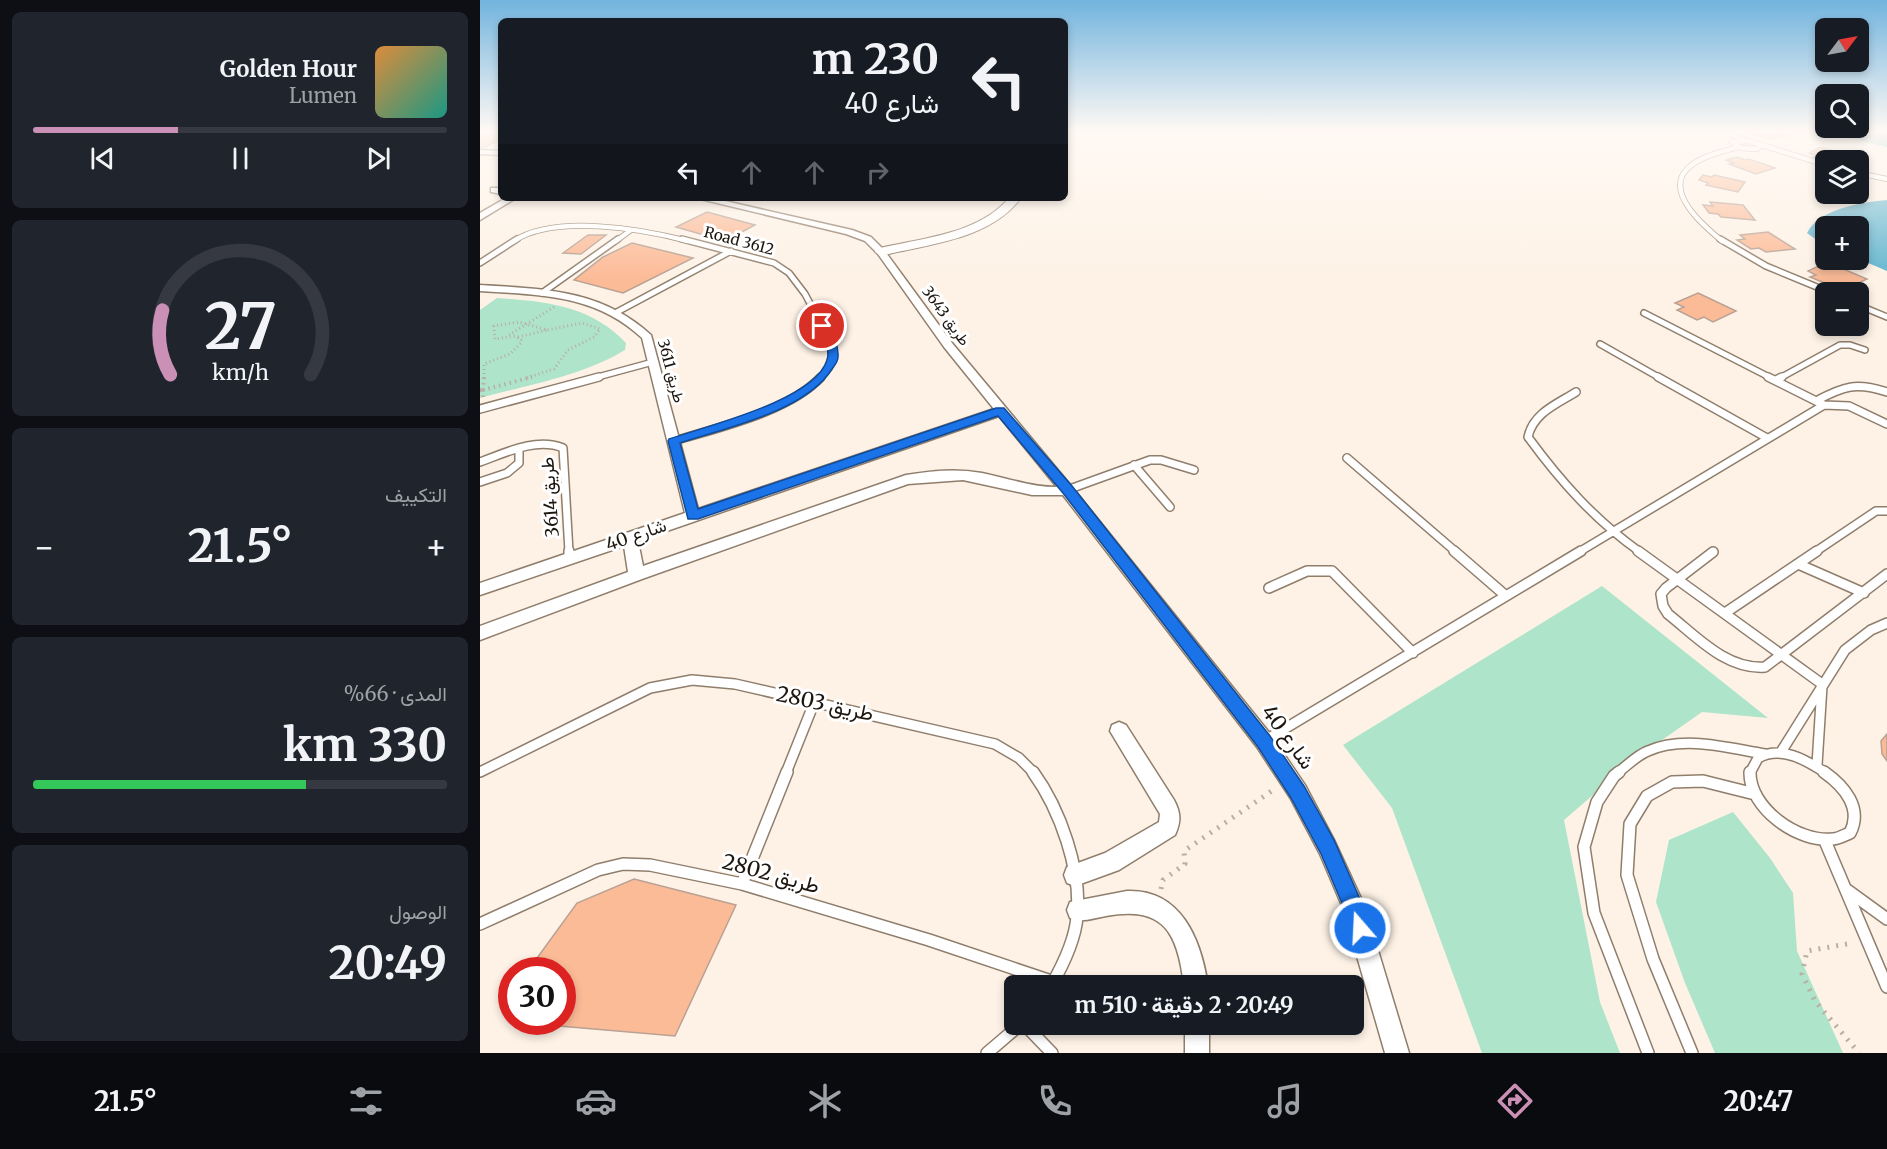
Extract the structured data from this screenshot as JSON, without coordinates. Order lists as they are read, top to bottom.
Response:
{
  "streets": {
    "street": ["طريق 3643", "طريق 3611", "شارع 40"],
    "lane": [
      "Road 3612",
      "طريق 3614",
      "طريق 2803",
      "طريق 2802"
    ]
  },
  "crossings": [
    ["Road 3612", "طريق 3611"],
    ["طريق 3643", "شارع 40"],
    ["طريق 3611", "شارع 40"],
    ["طريق 3614", "شارع 40"]
  ],
  "north": "top right",
  "page": {
    "map_buttons": ["+", "−"],
    "turn": ["230 m", "شارع 40"],
    "song": ["Golden Hour", "Lumen"],
    "tile": [
      "التكييف",
      ["المدى · 66%", "330 km"],
      ["الوصول", "20:49"]
    ],
    "heat": ["−", "21.5°", "+"],
    "limit": "30",
    "trip": "20:49 · 2 دقيقة · 510 m",
    "tabs": ["20:47", "21.5°"],
    "gauge": ["27", "km/h"]
  }
}
